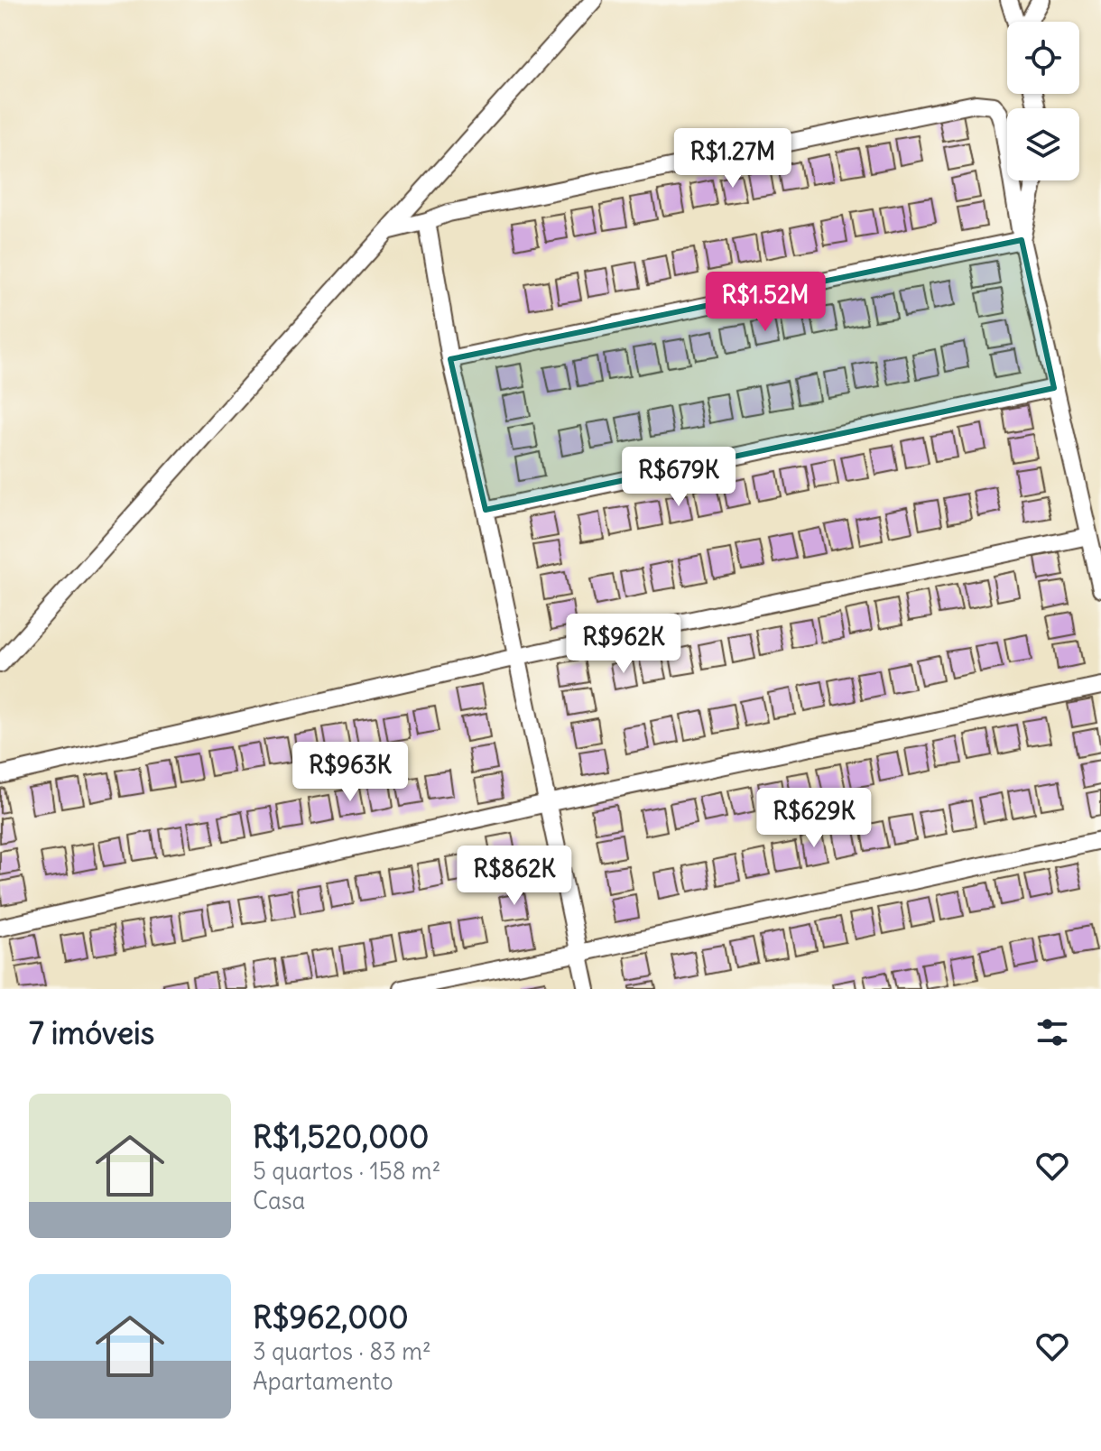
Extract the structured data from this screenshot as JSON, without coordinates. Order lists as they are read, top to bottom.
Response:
{
  "page": {
    "price": [
      "R$1.27M",
      "R$1.52M",
      "R$679K",
      "R$962K",
      "R$963K",
      "R$629K",
      "R$862K"
    ],
    "heading": "7 imóveis",
    "list": [
      {
        "name": "R$1,520,000",
        "note": "5 quartos · 158 m² · Casa"
      },
      {
        "name": "R$962,000",
        "note": "3 quartos · 83 m² · Apartamento"
      }
    ]
  }
}
